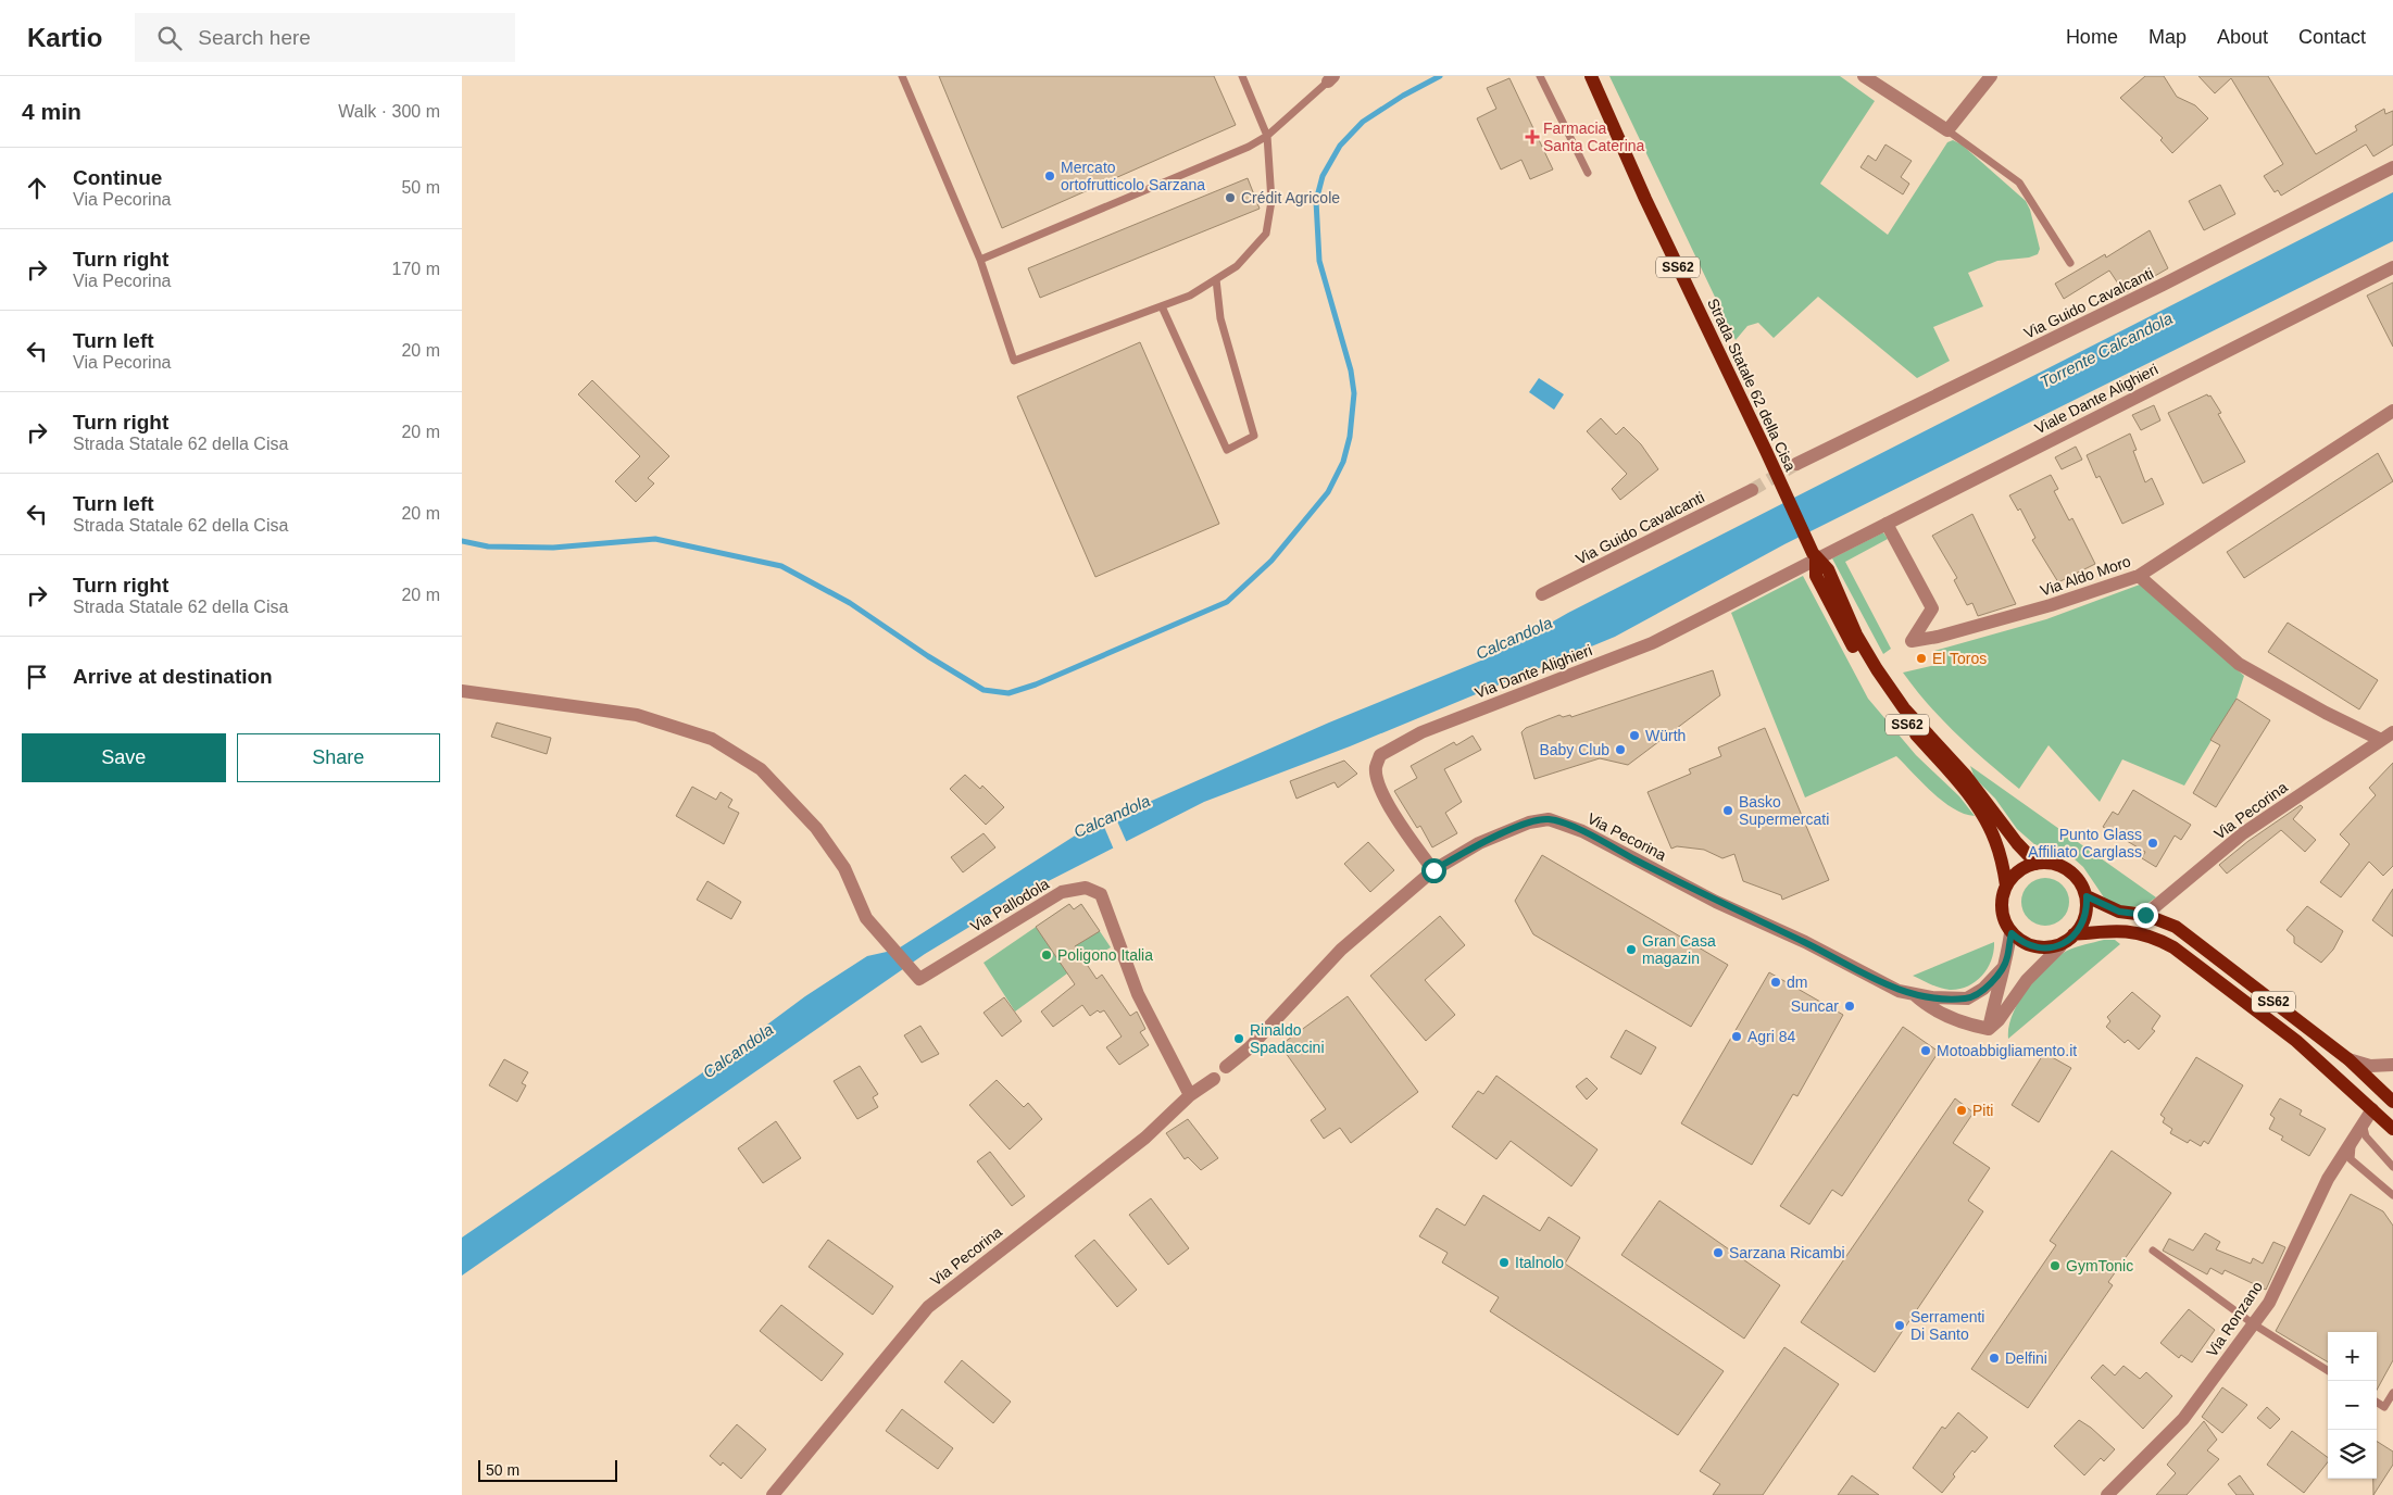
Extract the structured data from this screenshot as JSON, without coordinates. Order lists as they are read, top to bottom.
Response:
{
  "streets": {
    "main road": ["SS62", "Strada Statale 62 della Cisa"],
    "street": [
      "Via Guido Cavalcanti",
      "Viale Dante Alighieri",
      "Via Aldo Moro",
      "Via Dante Alighieri",
      "Via Pecorina",
      "Via Pallodola",
      "Via Ronzano"
    ]
  },
  "crossings": [
    ["SS62", "Strada Statale 62 della Cisa"],
    ["SS62", "Via Pecorina"],
    ["Strada Statale 62 della Cisa", "Viale Dante Alighieri"],
    ["Strada Statale 62 della Cisa", "Via Dante Alighieri"],
    ["Strada Statale 62 della Cisa", "Via Pecorina"],
    ["Viale Dante Alighieri", "Via Aldo Moro"],
    ["Viale Dante Alighieri", "Via Dante Alighieri"],
    ["Via Dante Alighieri", "Via Pecorina"],
    ["Via Pecorina", "Via Pallodola"]
  ],
  "water": ["Torrente Calcandola", "Calcandola"],
  "places": {
    "health": ["Farmacia Santa Caterina"],
    "other": [
      "Mercato ortofrutticolo Sarzana",
      "Crédit Agricole",
      "El Toros",
      "Würth",
      "Baby Club",
      "Basko Supermercati",
      "Punto Glass Affiliato Carglass",
      "Gran Casa magazin",
      "Poligono Italia",
      "dm",
      "Suncar",
      "Agri 84",
      "Rinaldo Spadaccini",
      "Motoabbigliamento.it",
      "Piti",
      "Sarzana Ricambi",
      "Italnolo",
      "GymTonic",
      "Serramenti Di Santo",
      "Delfini"
    ]
  },
  "scale_bar": "50 m",
  "page": {
    "header": "Kartio",
    "search": "Search here",
    "nav": [
      "Home",
      "Map",
      "About",
      "Contact"
    ],
    "heading": ["4 min", "Walk · 300 m"],
    "list": [
      ["Continue", "Via Pecorina", "50 m"],
      ["Turn right", "Via Pecorina", "170 m"],
      ["Turn left", "Via Pecorina", "20 m"],
      ["Turn right", "Strada Statale 62 della Cisa", "20 m"],
      ["Turn left", "Strada Statale 62 della Cisa", "20 m"],
      ["Turn right", "Strada Statale 62 della Cisa", "20 m"],
      "Arrive at destination"
    ],
    "buttons": ["Save", "Share"],
    "map_buttons": ["+", "−"],
    "scale": "50 m"
  }
}
